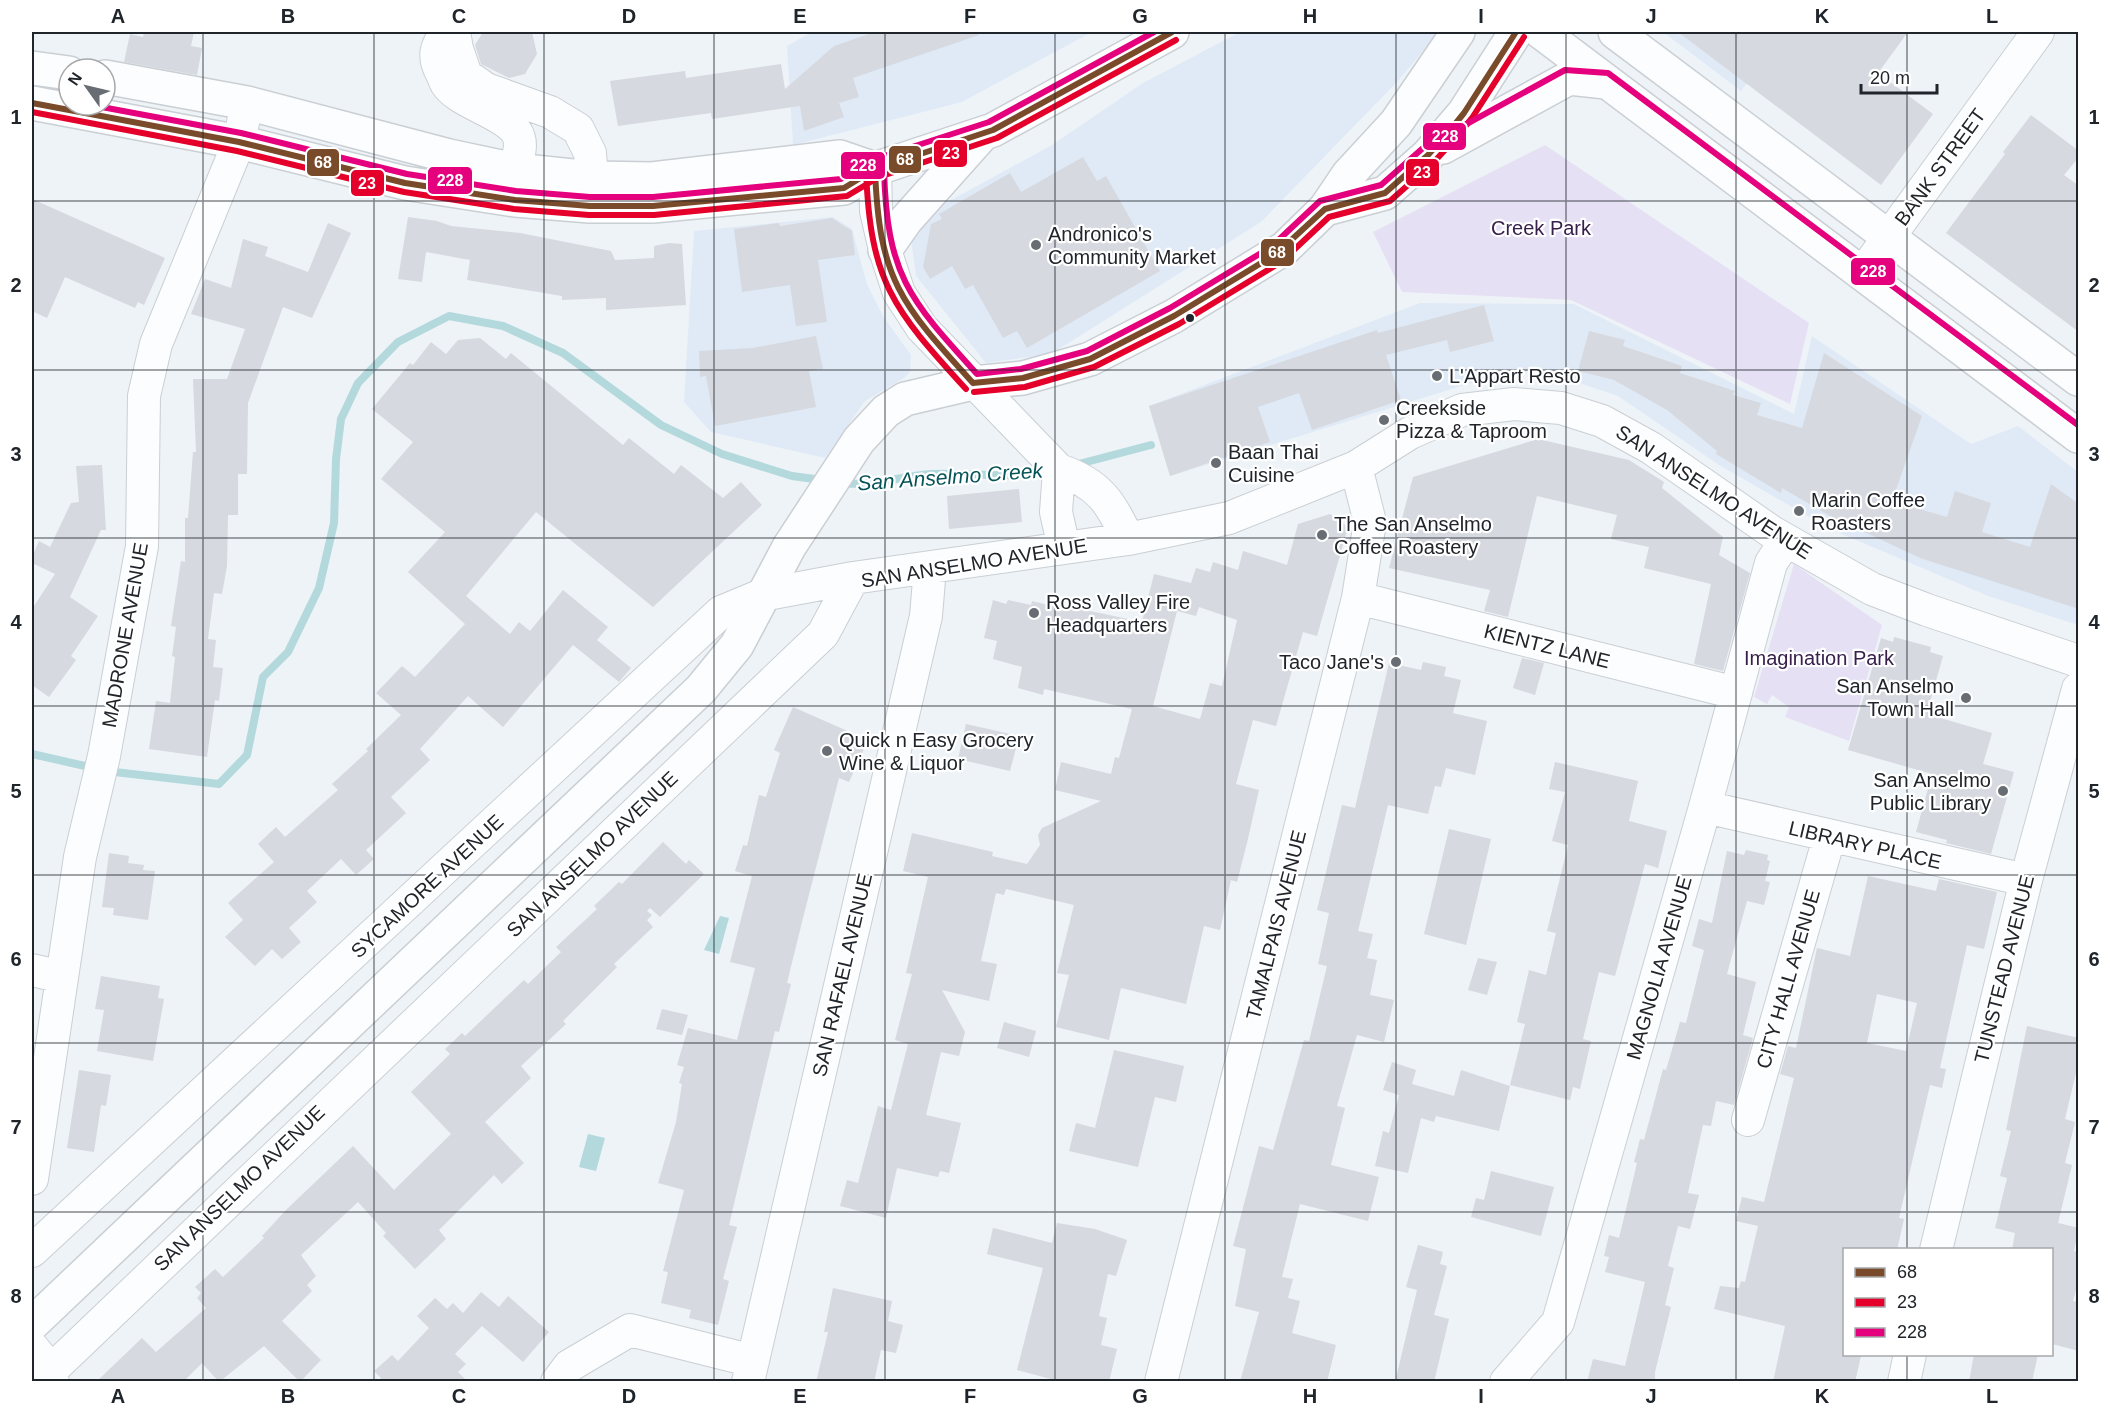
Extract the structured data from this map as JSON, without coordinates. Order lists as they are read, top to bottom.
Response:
{
  "streets": {
    "street": [
      "BANK STREET",
      "SAN ANSELMO AVENUE",
      "MADRONE AVENUE",
      "KIENTZ LANE",
      "LIBRARY PLACE",
      "SYCAMORE AVENUE",
      "TAMALPAIS AVENUE",
      "MAGNOLIA AVENUE",
      "TUNSTEAD AVENUE",
      "SAN RAFAEL AVENUE",
      "CITY HALL AVENUE"
    ]
  },
  "crossings": [
    ["SAN ANSELMO AVENUE", "SYCAMORE AVENUE"],
    ["SAN ANSELMO AVENUE", "TAMALPAIS AVENUE"],
    ["SAN ANSELMO AVENUE", "MAGNOLIA AVENUE"],
    ["SAN ANSELMO AVENUE", "SAN RAFAEL AVENUE"],
    ["KIENTZ LANE", "TAMALPAIS AVENUE"],
    ["KIENTZ LANE", "MAGNOLIA AVENUE"],
    ["LIBRARY PLACE", "MAGNOLIA AVENUE"],
    ["LIBRARY PLACE", "TUNSTEAD AVENUE"],
    ["LIBRARY PLACE", "CITY HALL AVENUE"]
  ],
  "water": ["San Anselmo Creek"],
  "parks": ["Creek Park", "Imagination Park"],
  "places": [
    "Andronico's Community Market",
    "L'Appart Resto",
    "Creekside Pizza & Taproom",
    "Baan Thai Cuisine",
    "Marin Coffee Roasters",
    "The San Anselmo Coffee Roastery",
    "Ross Valley Fire Headquarters",
    "Taco Jane's",
    "San Anselmo Town Hall",
    "Quick n Easy Grocery Wine & Liquor",
    "San Anselmo Public Library"
  ],
  "lines": ["transit line 68", "transit line 228", "transit line 23"],
  "legend": ["68", "23", "228"],
  "scale_bar": "20 m",
  "north": "top left",
  "grid": {
    "columns": [
      "A",
      "B",
      "C",
      "D",
      "E",
      "F",
      "G",
      "H",
      "I",
      "J",
      "K",
      "L"
    ],
    "rows": [
      "1",
      "2",
      "3",
      "4",
      "5",
      "6",
      "7",
      "8"
    ]
  }
}
